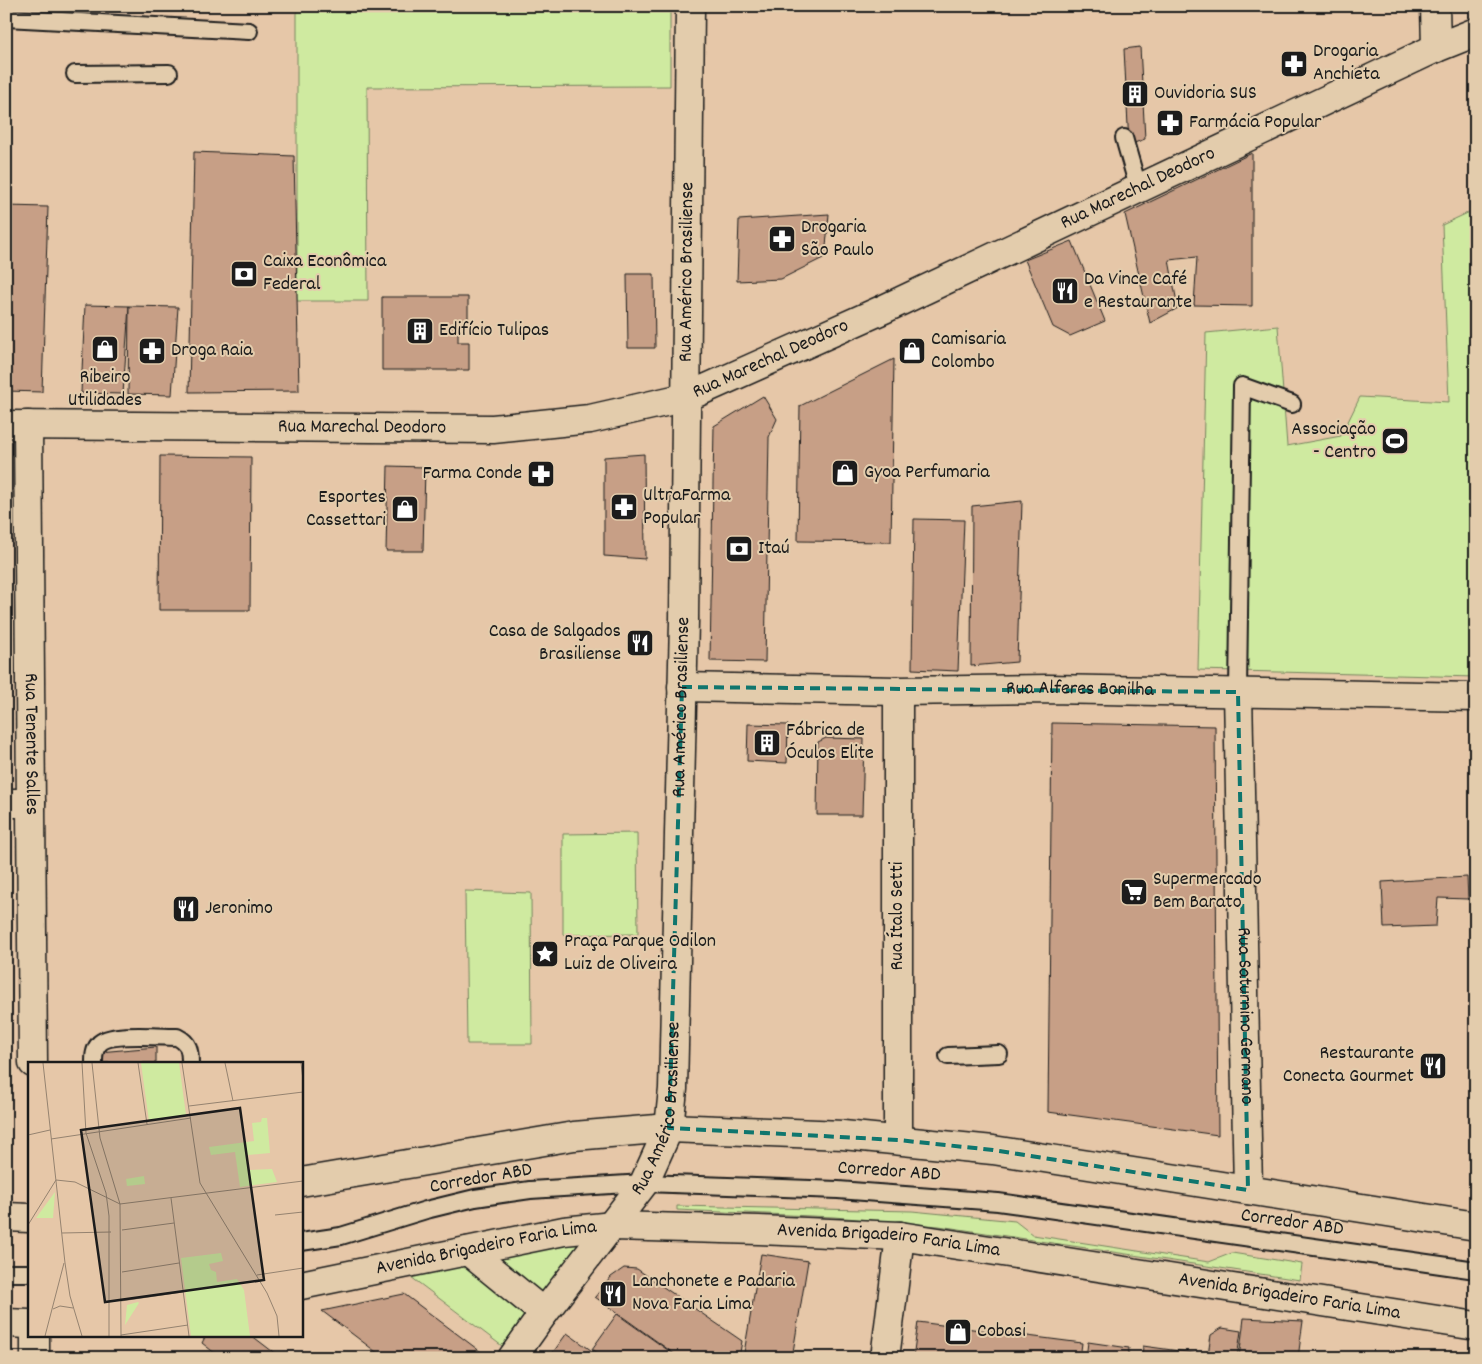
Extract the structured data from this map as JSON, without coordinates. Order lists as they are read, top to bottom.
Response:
{
  "streets": {
    "main road": [
      "Rua Marechal Deodoro",
      "Rua Américo Brasiliense",
      "Rua Alferes Bonilha",
      "Rua Tenente Salles",
      "Rua Ítalo Setti",
      "Rua Saturnino Germano",
      "Avenida Brigadeiro Faria Lima"
    ],
    "lane": ["Corredor ABD"]
  },
  "crossings": [
    ["Rua Marechal Deodoro", "Rua Américo Brasiliense"],
    ["Rua Marechal Deodoro", "Rua Tenente Salles"],
    ["Rua Américo Brasiliense", "Rua Alferes Bonilha"],
    ["Rua Américo Brasiliense", "Corredor ABD"],
    ["Rua Américo Brasiliense", "Avenida Brigadeiro Faria Lima"],
    ["Rua Alferes Bonilha", "Rua Ítalo Setti"],
    ["Rua Alferes Bonilha", "Rua Saturnino Germano"]
  ],
  "places": {
    "pharmacy": [
      "Drogaria Anchieta",
      "Farmácia Popular",
      "Drogaria São Paulo",
      "Droga Raia",
      "Farma Conde",
      "UltraFarma Popular"
    ],
    "building": ["Ouvidoria SUS", "Edifício Tulipas", "Fábrica de Óculos Elite"],
    "bank": ["Caixa Econômica Federal", "Itaú"],
    "restaurant": [
      "Da Vince Café e Restaurante",
      "Casa de Salgados Brasiliense",
      "Jeronimo",
      "Restaurante Conecta Gourmet",
      "Lanchonete e Padaria Nova Faria Lima"
    ],
    "shop": [
      "Ribeiro Utilidades",
      "Camisaria Colombo",
      "Gyoa Perfumaria",
      "Esportes Cassettari",
      "Cobasi"
    ],
    "sports": ["Associação - Centro"],
    "supermarket": ["Supermercado Bem Barato"],
    "place": ["Praça Parque Odilon Luiz de Oliveira"]
  }
}
